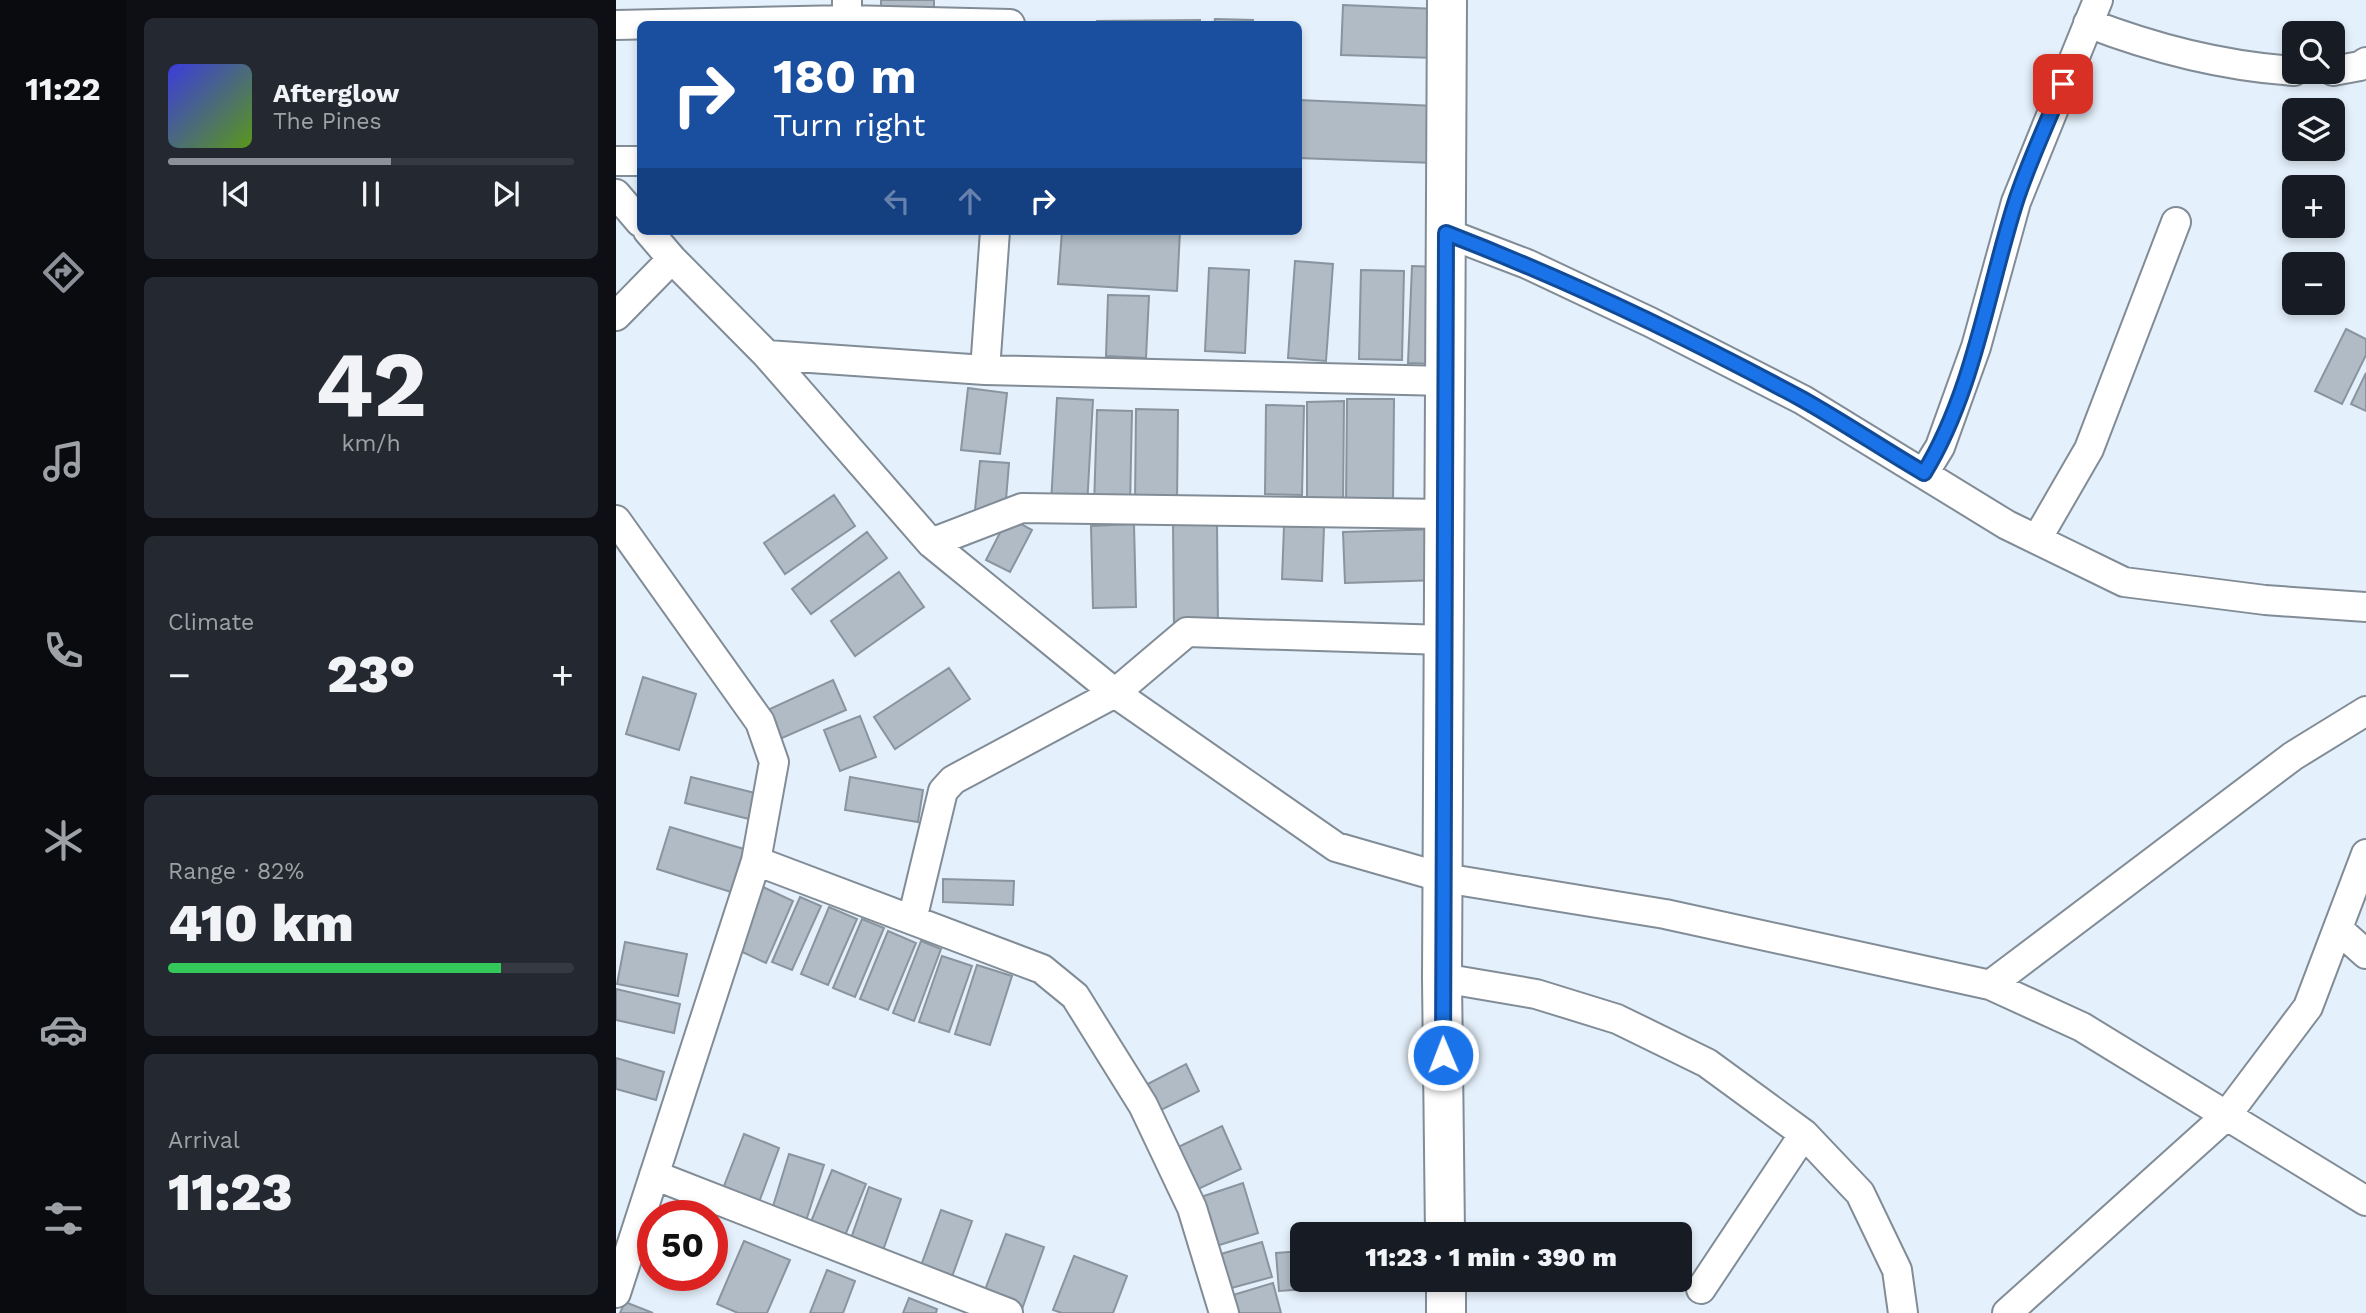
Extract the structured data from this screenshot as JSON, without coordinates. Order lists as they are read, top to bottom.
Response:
{
  "page": {
    "tabs": "11:22",
    "map_buttons": ["+", "−"],
    "turn": ["180 m", "Turn right"],
    "song": ["Afterglow", "The Pines"],
    "tile": [
      ["42", "km/h"],
      "Climate",
      ["Range · 82%", "410 km"],
      ["Arrival", "11:23"]
    ],
    "heat": ["−", "23°", "+"],
    "limit": "50",
    "trip": "11:23 · 1 min · 390 m"
  }
}
